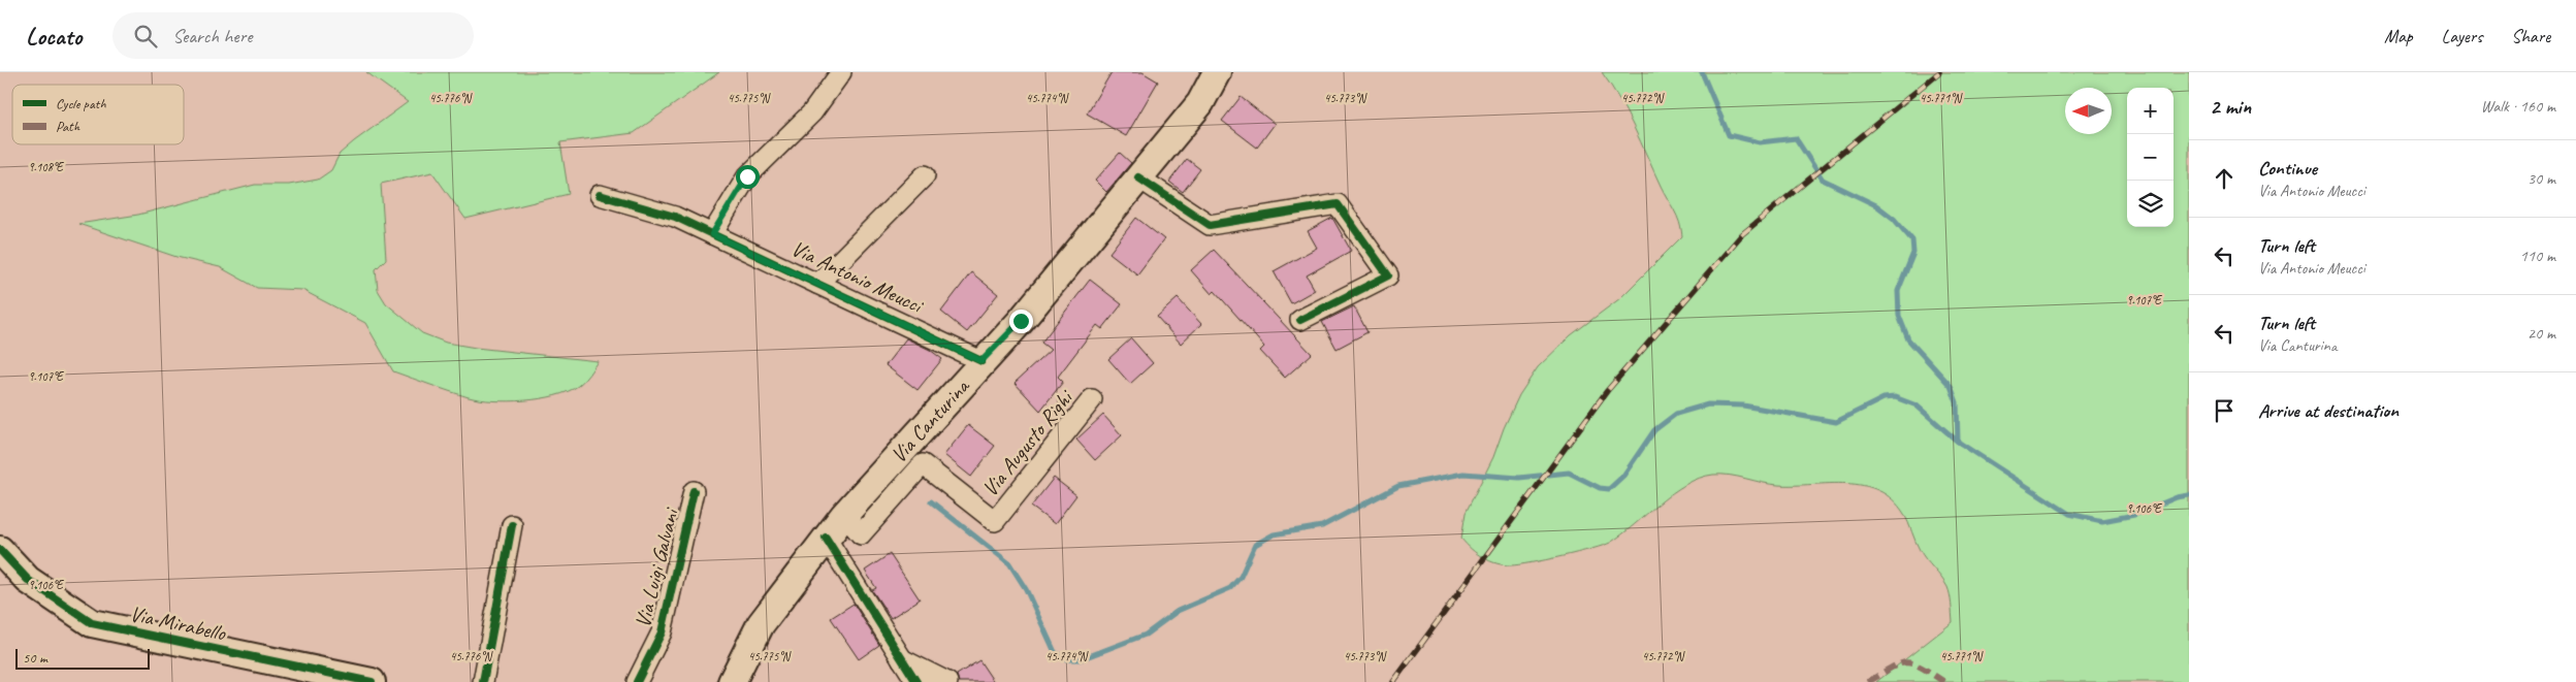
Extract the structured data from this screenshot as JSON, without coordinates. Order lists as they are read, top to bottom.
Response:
{
  "streets": {
    "main road": ["Via Canturina", "Via Mirabello"],
    "street": ["Via Antonio Meucci", "Via Augusto Righi", "Via Luigi Galvani"]
  },
  "crossings": [
    ["Via Antonio Meucci", "Via Canturina"],
    ["Via Canturina", "Via Augusto Righi"]
  ],
  "legend": ["Cycle path", "Path"],
  "scale_bar": "50 m",
  "north": "left",
  "page": {
    "header": "Locato",
    "search": "Search here",
    "nav": ["Map", "Layers", "Share"],
    "heading": ["2 min", "Walk · 160 m"],
    "map_buttons": ["+", "−"],
    "list": [
      ["Continue", "Via Antonio Meucci", "30 m"],
      ["Turn left", "Via Antonio Meucci", "110 m"],
      ["Turn left", "Via Canturina", "20 m"],
      "Arrive at destination"
    ],
    "scale": "50 m"
  },
  "coordinates": [
    "45.776°N",
    "45.775°N",
    "45.774°N",
    "45.773°N",
    "45.772°N",
    "45.771°N",
    "9.108°E",
    "9.107°E",
    "9.106°E"
  ]
}
